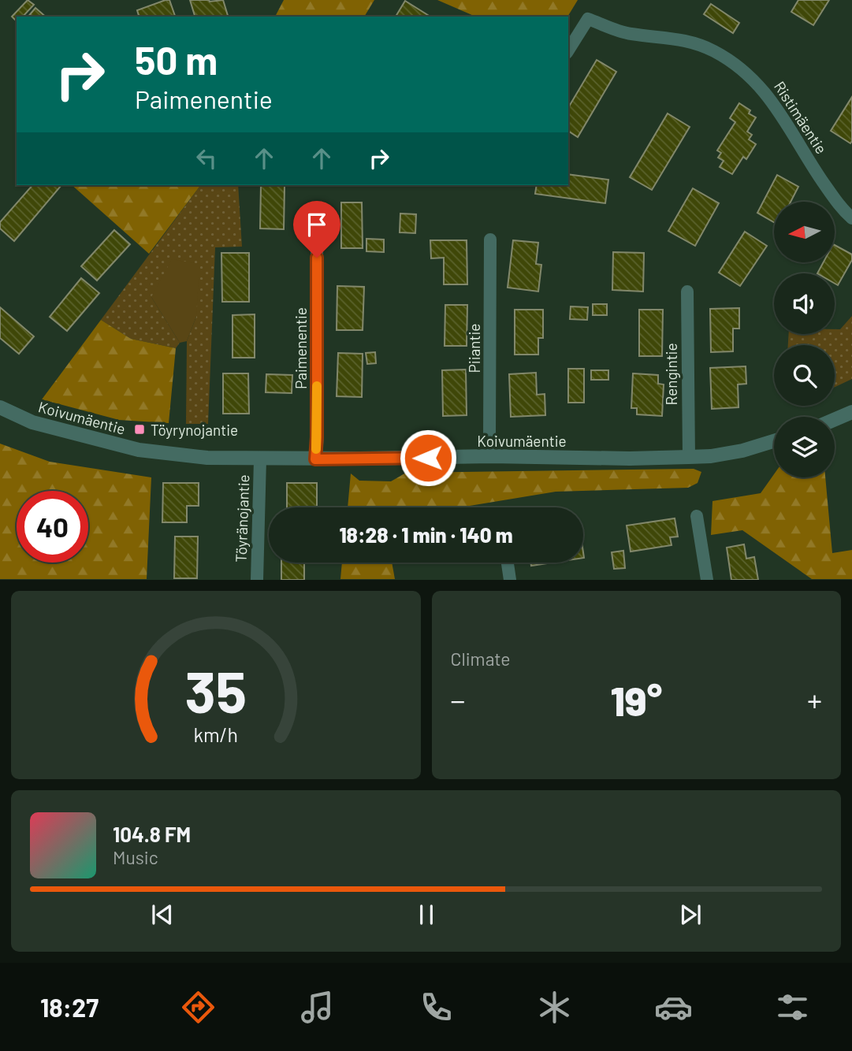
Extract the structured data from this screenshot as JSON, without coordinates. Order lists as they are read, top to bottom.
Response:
{
  "streets": {
    "street": [
      "Ristimäentie",
      "Paimenentie",
      "Piiantie",
      "Rengintie",
      "Koivumäentie",
      "Töyränojantie"
    ]
  },
  "crossings": [
    ["Paimenentie", "Koivumäentie"],
    ["Piiantie", "Koivumäentie"],
    ["Rengintie", "Koivumäentie"],
    ["Koivumäentie", "Töyränojantie"]
  ],
  "places": {
    "transit": ["Töyrynojantie"]
  },
  "north": "left",
  "page": {
    "turn": ["50 m", "Paimenentie"],
    "limit": "40",
    "trip": "18:28 · 1 min · 140 m",
    "tile": "Climate",
    "heat": ["−", "19°", "+"],
    "song": ["104.8 FM", "Music"],
    "tabs": "18:27",
    "gauge": ["35", "km/h"]
  }
}
